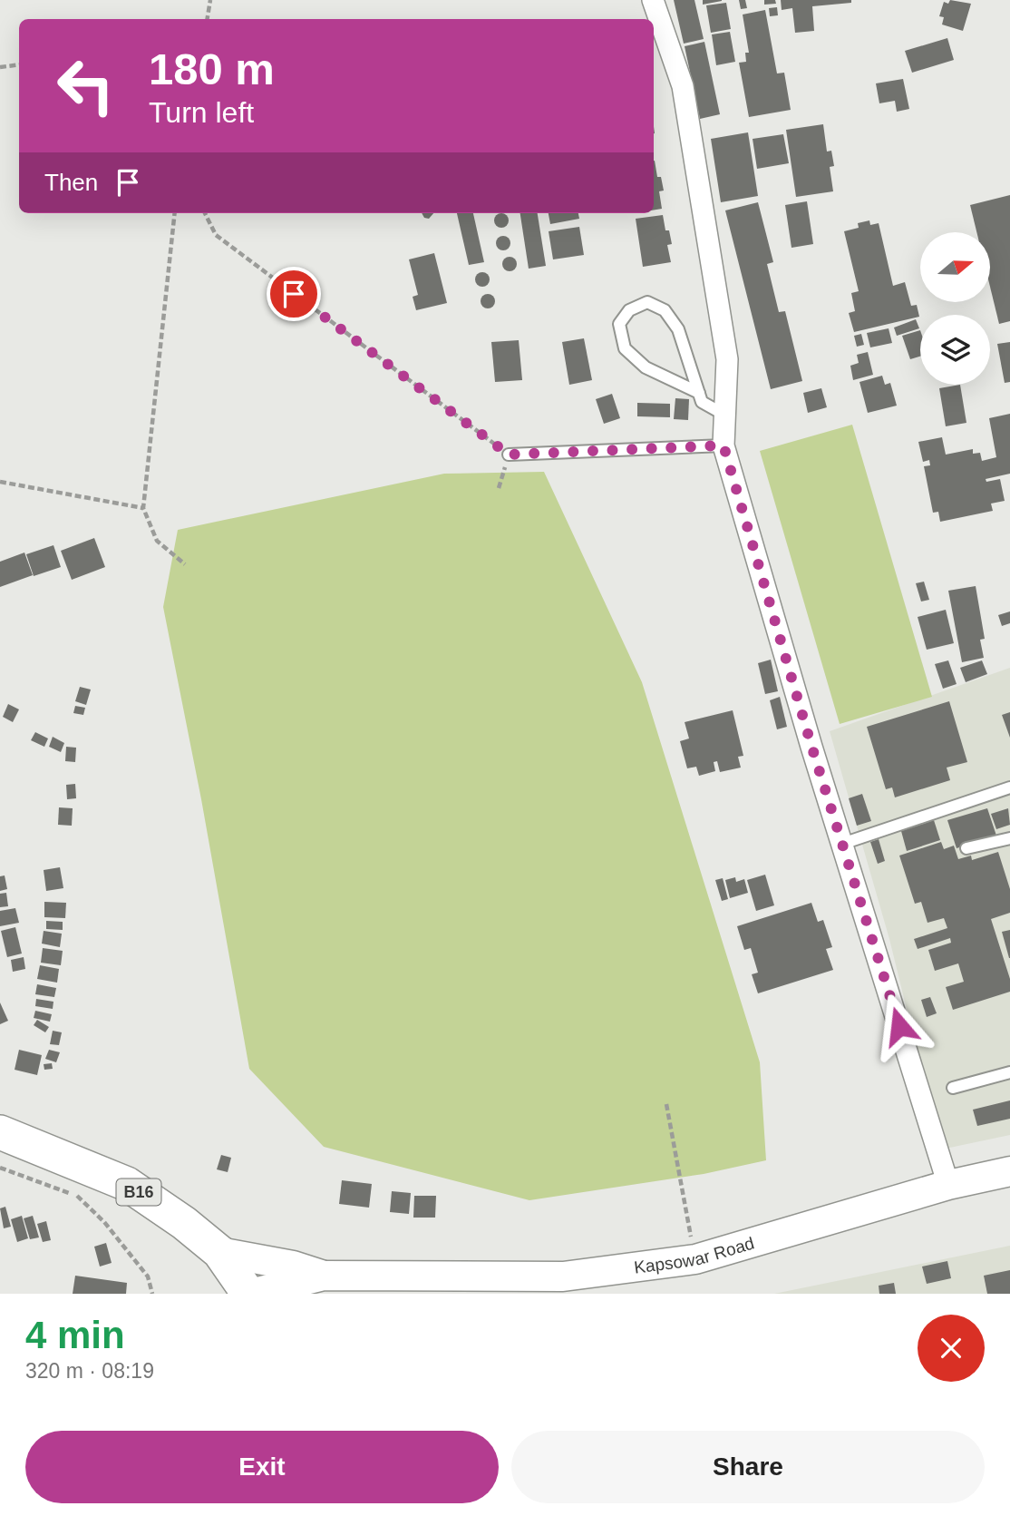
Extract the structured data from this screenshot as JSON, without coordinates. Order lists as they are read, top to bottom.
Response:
{
  "streets": {
    "main road": ["B16", "Kapsowar Road"]
  },
  "crossings": [
    ["B16", "Kapsowar Road"]
  ],
  "north": "right",
  "page": {
    "turn": ["180 m", "Turn left"],
    "then": "Then",
    "heading": ["4 min", "320 m · 08:19"],
    "buttons": ["Exit", "Share"]
  }
}
